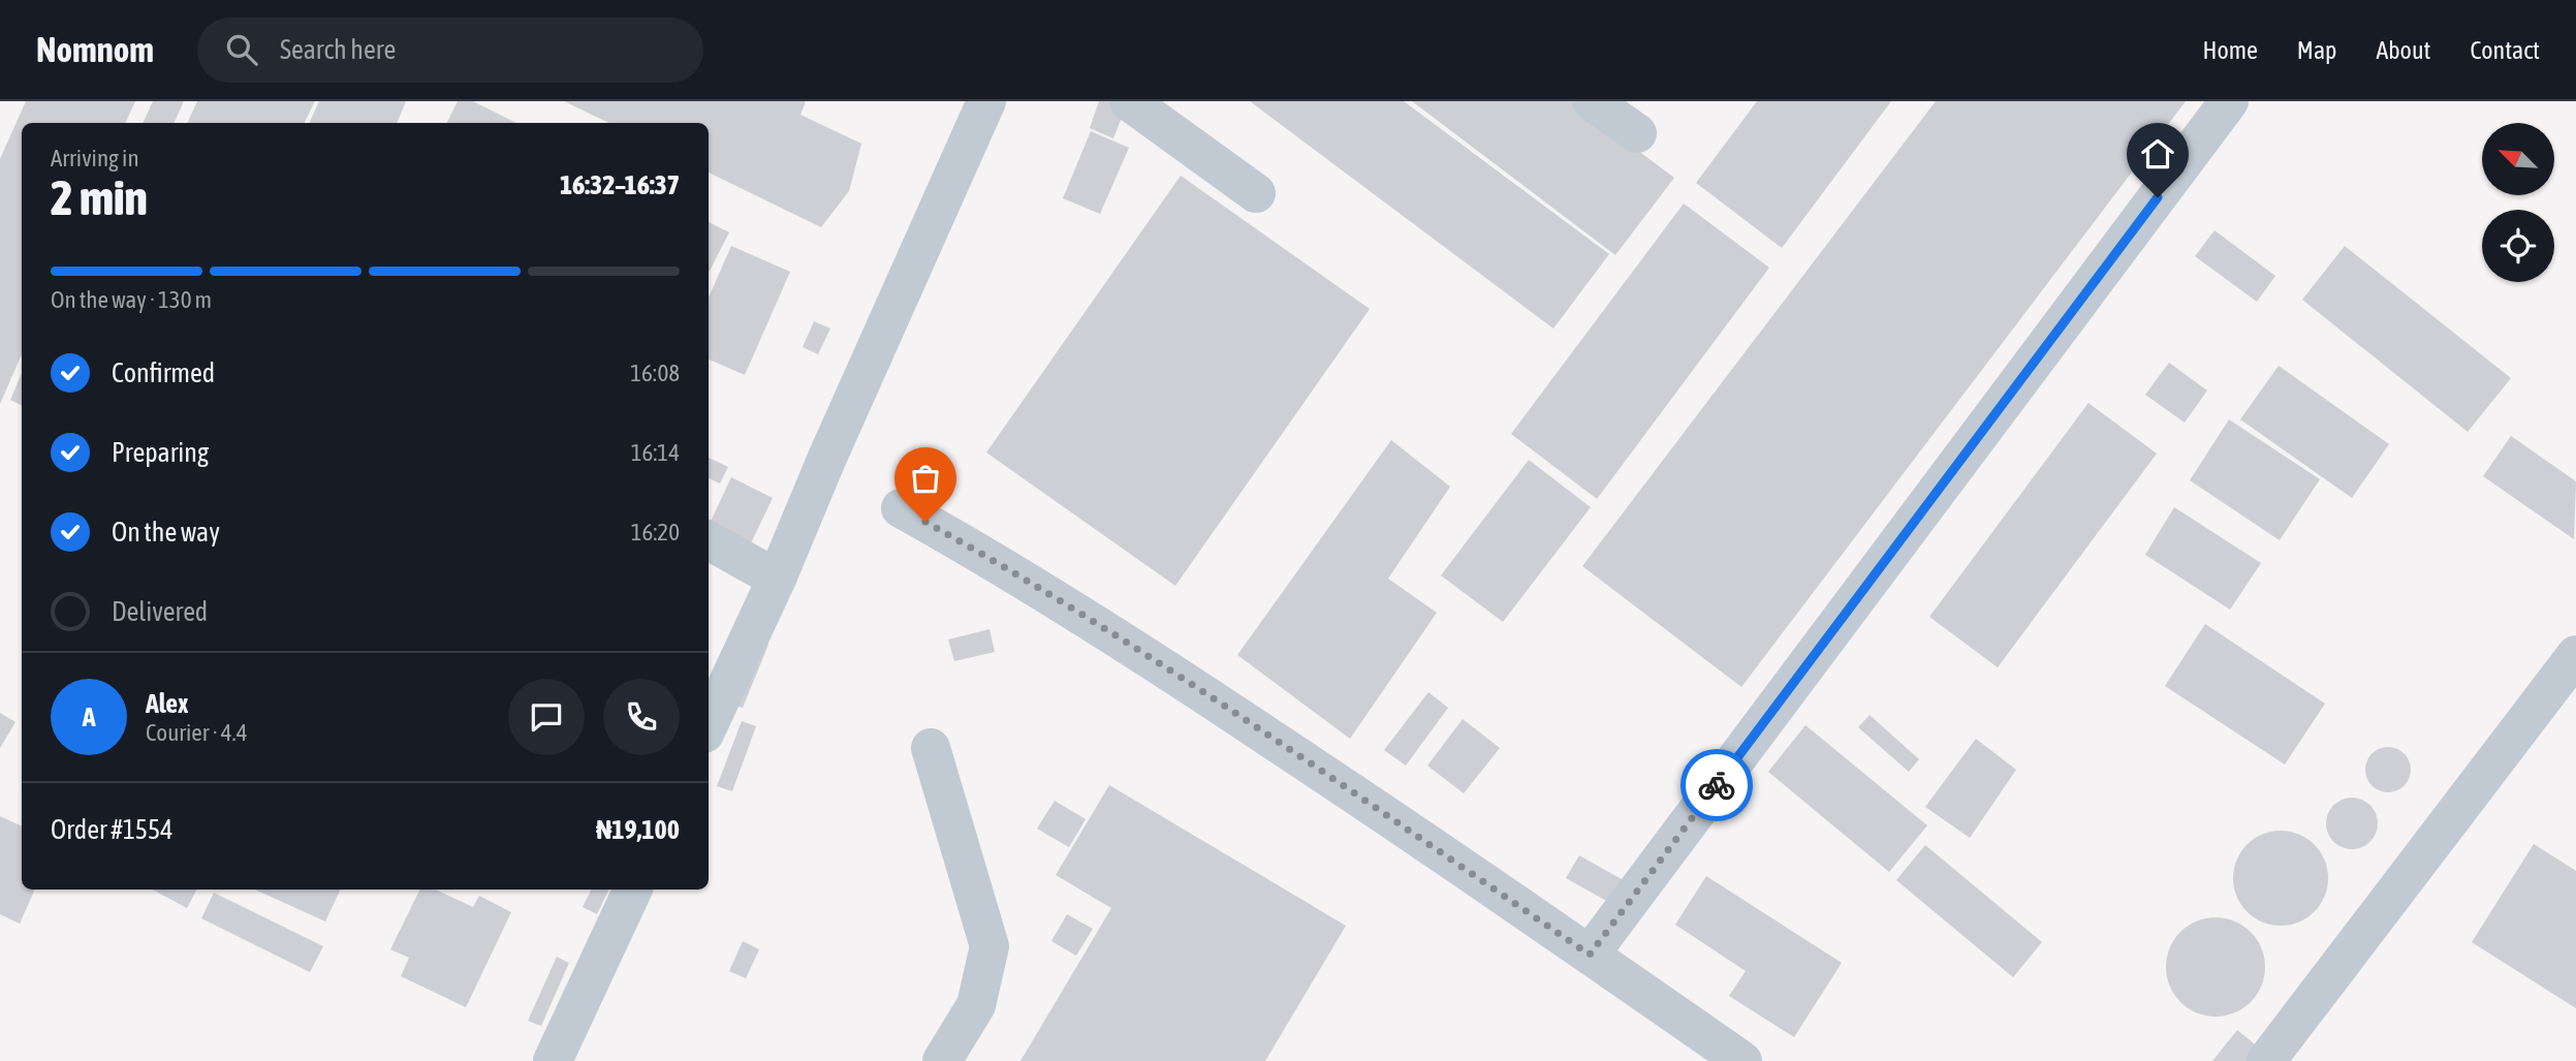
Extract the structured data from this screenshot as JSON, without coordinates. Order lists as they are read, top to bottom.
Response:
{
  "north": "top left",
  "page": {
    "header": "Nomnom",
    "search": "Search here",
    "nav": [
      "Home",
      "Map",
      "About",
      "Contact"
    ],
    "heading": ["2 min", "Arriving in", "16:32–16:37"],
    "panel": [
      "Alex",
      "Courier · 4.4",
      "Order #1554",
      "₦19,100"
    ],
    "bar": "On the way · 130 m",
    "list": [
      ["Confirmed", "16:08"],
      ["Preparing", "16:14"],
      ["On the way", "16:20"],
      "Delivered"
    ],
    "round": "A"
  }
}
